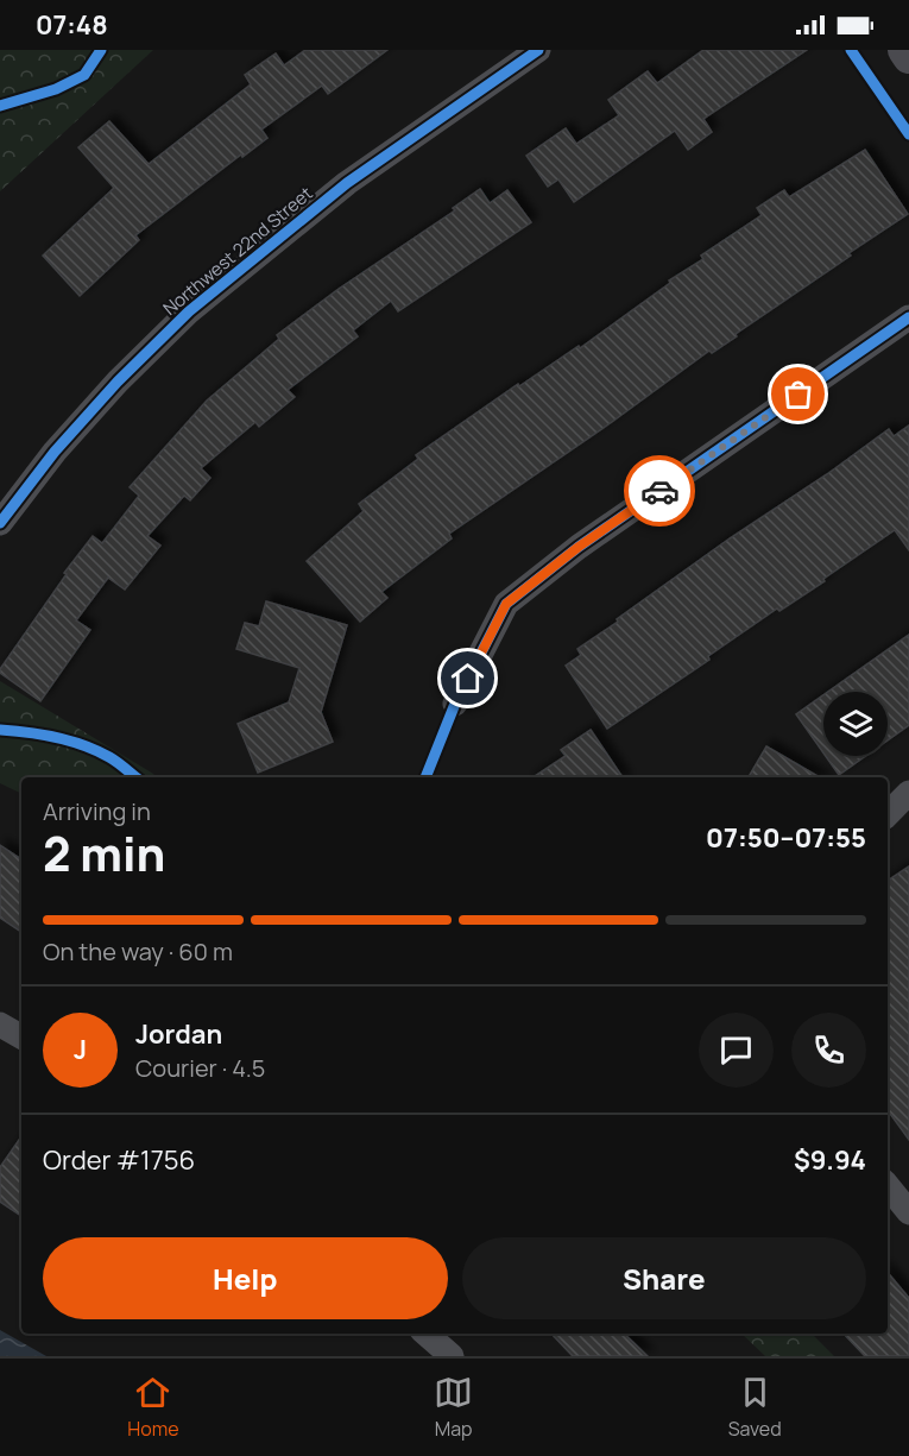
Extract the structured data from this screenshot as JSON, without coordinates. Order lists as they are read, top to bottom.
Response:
{
  "streets": {
    "street": ["Northwest 22nd Street"]
  },
  "page": {
    "status": "07:48",
    "heading": ["2 min", "Arriving in", "07:50–07:55"],
    "panel": [
      "Jordan",
      "Courier · 4.5",
      "Order #1756",
      "$9.94"
    ],
    "bar": "On the way · 60 m",
    "round": "J",
    "buttons": ["Help", "Share"],
    "tabs": ["Home", "Map", "Saved"]
  }
}
